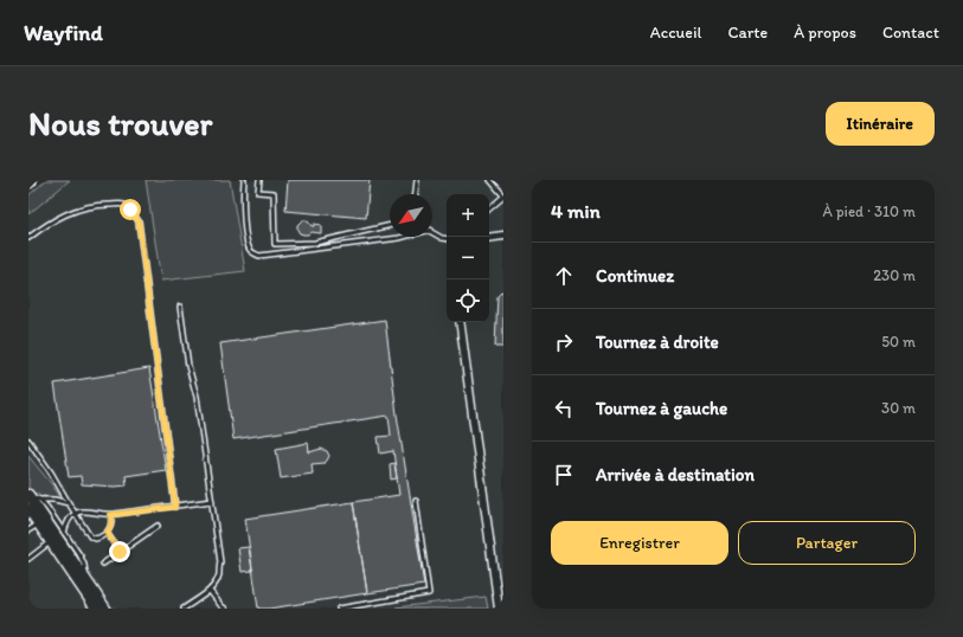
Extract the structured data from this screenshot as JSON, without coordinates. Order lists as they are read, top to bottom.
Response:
{
  "north": "bottom left",
  "page": {
    "header": "Wayfind",
    "nav": [
      "Accueil",
      "Carte",
      "À propos",
      "Contact"
    ],
    "buttons": [
      "Itinéraire",
      ["Enregistrer", "Partager"]
    ],
    "title": "Nous trouver",
    "heading": ["4 min", "À pied · 310 m"],
    "map_buttons": ["+", "−"],
    "list": [
      ["Continuez", "230 m"],
      ["Tournez à droite", "50 m"],
      ["Tournez à gauche", "30 m"],
      "Arrivée à destination"
    ]
  }
}
